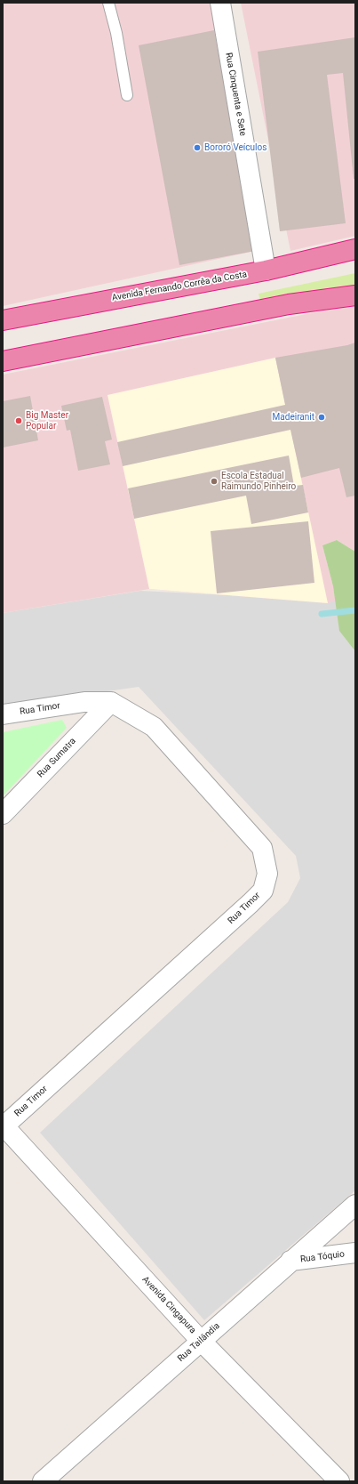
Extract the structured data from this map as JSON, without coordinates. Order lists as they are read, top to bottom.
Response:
{
  "streets": {
    "highway": ["Avenida Fernando Corrêa da Costa"],
    "street": [
      "Rua Cinquenta e Sete",
      "Rua Timor",
      "Rua Sumatra",
      "Rua Tóquio",
      "Avenida Cingapura",
      "Rua Tailândia"
    ]
  },
  "crossings": [
    ["Rua Cinquenta e Sete", "Avenida Fernando Corrêa da Costa"],
    ["Rua Timor", "Rua Sumatra"],
    ["Rua Timor", "Avenida Cingapura"],
    ["Rua Tóquio", "Rua Tailândia"],
    ["Avenida Cingapura", "Rua Tailândia"]
  ],
  "places": [
    "Bororó Veículos",
    "Madeiranit",
    "Big Master Popular",
    "Escola Estadual Raimundo Pinheiro"
  ]
}
